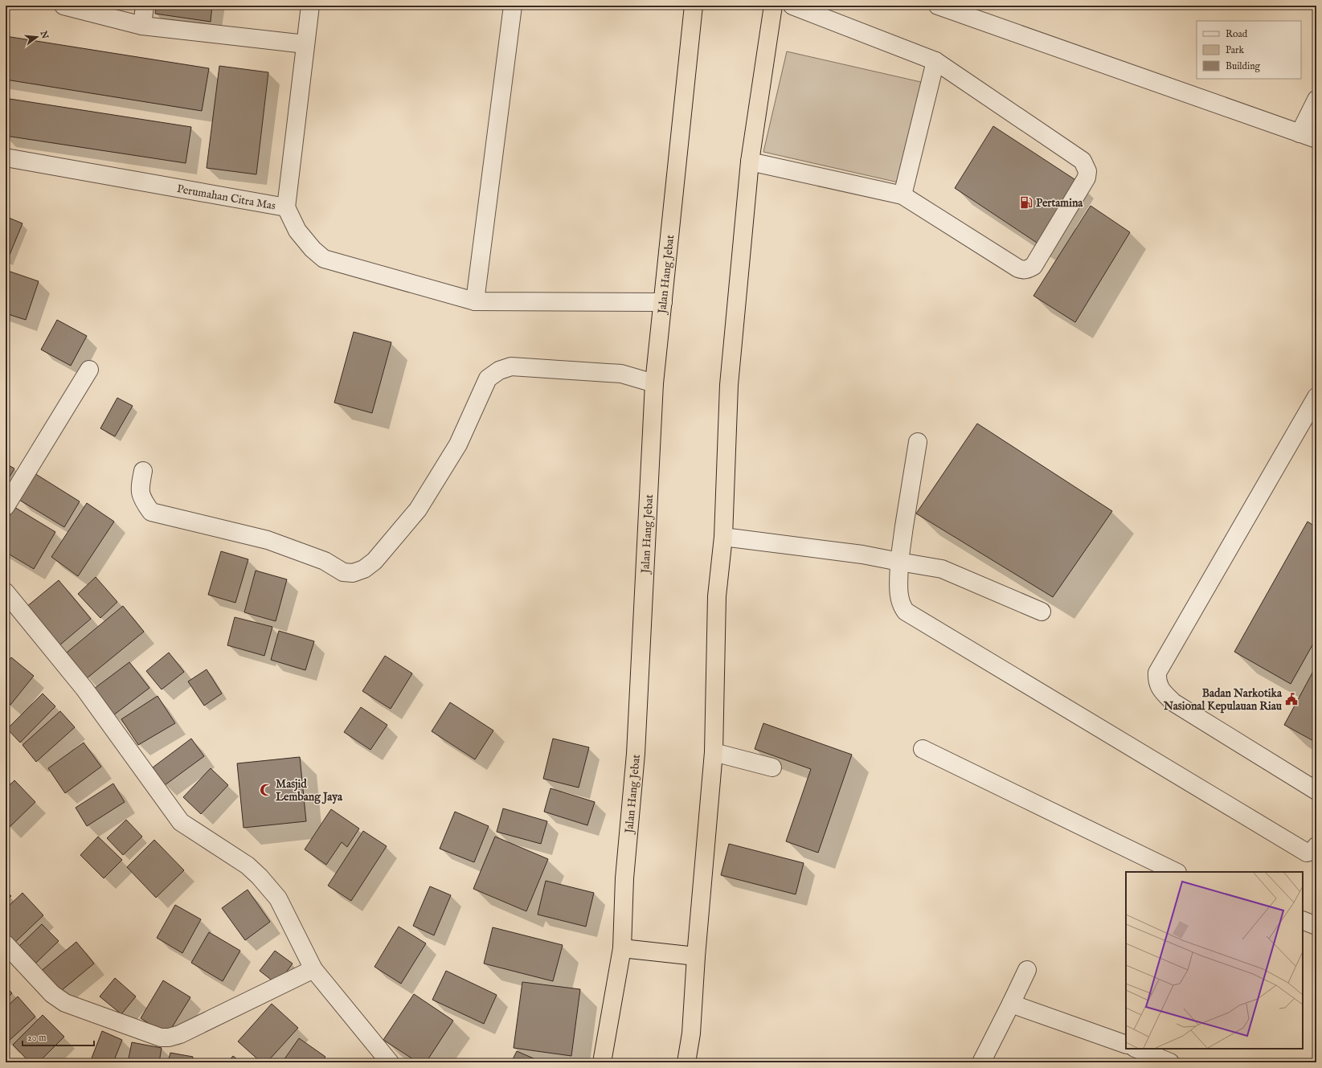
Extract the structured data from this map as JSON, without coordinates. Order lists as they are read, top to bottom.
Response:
{
  "streets": {
    "highway": ["Jalan Hang Jebat"],
    "street": ["Perumahan Citra Mas"]
  },
  "places": {
    "fuel station": ["Pertamina"],
    "public building": ["Badan Narkotika Nasional Kepulauan Riau"],
    "mosque": ["Masjid Lembang Jaya"]
  },
  "legend": ["Road", "Park", "Building"],
  "scale_bar": "20 m",
  "north": "right"
}
